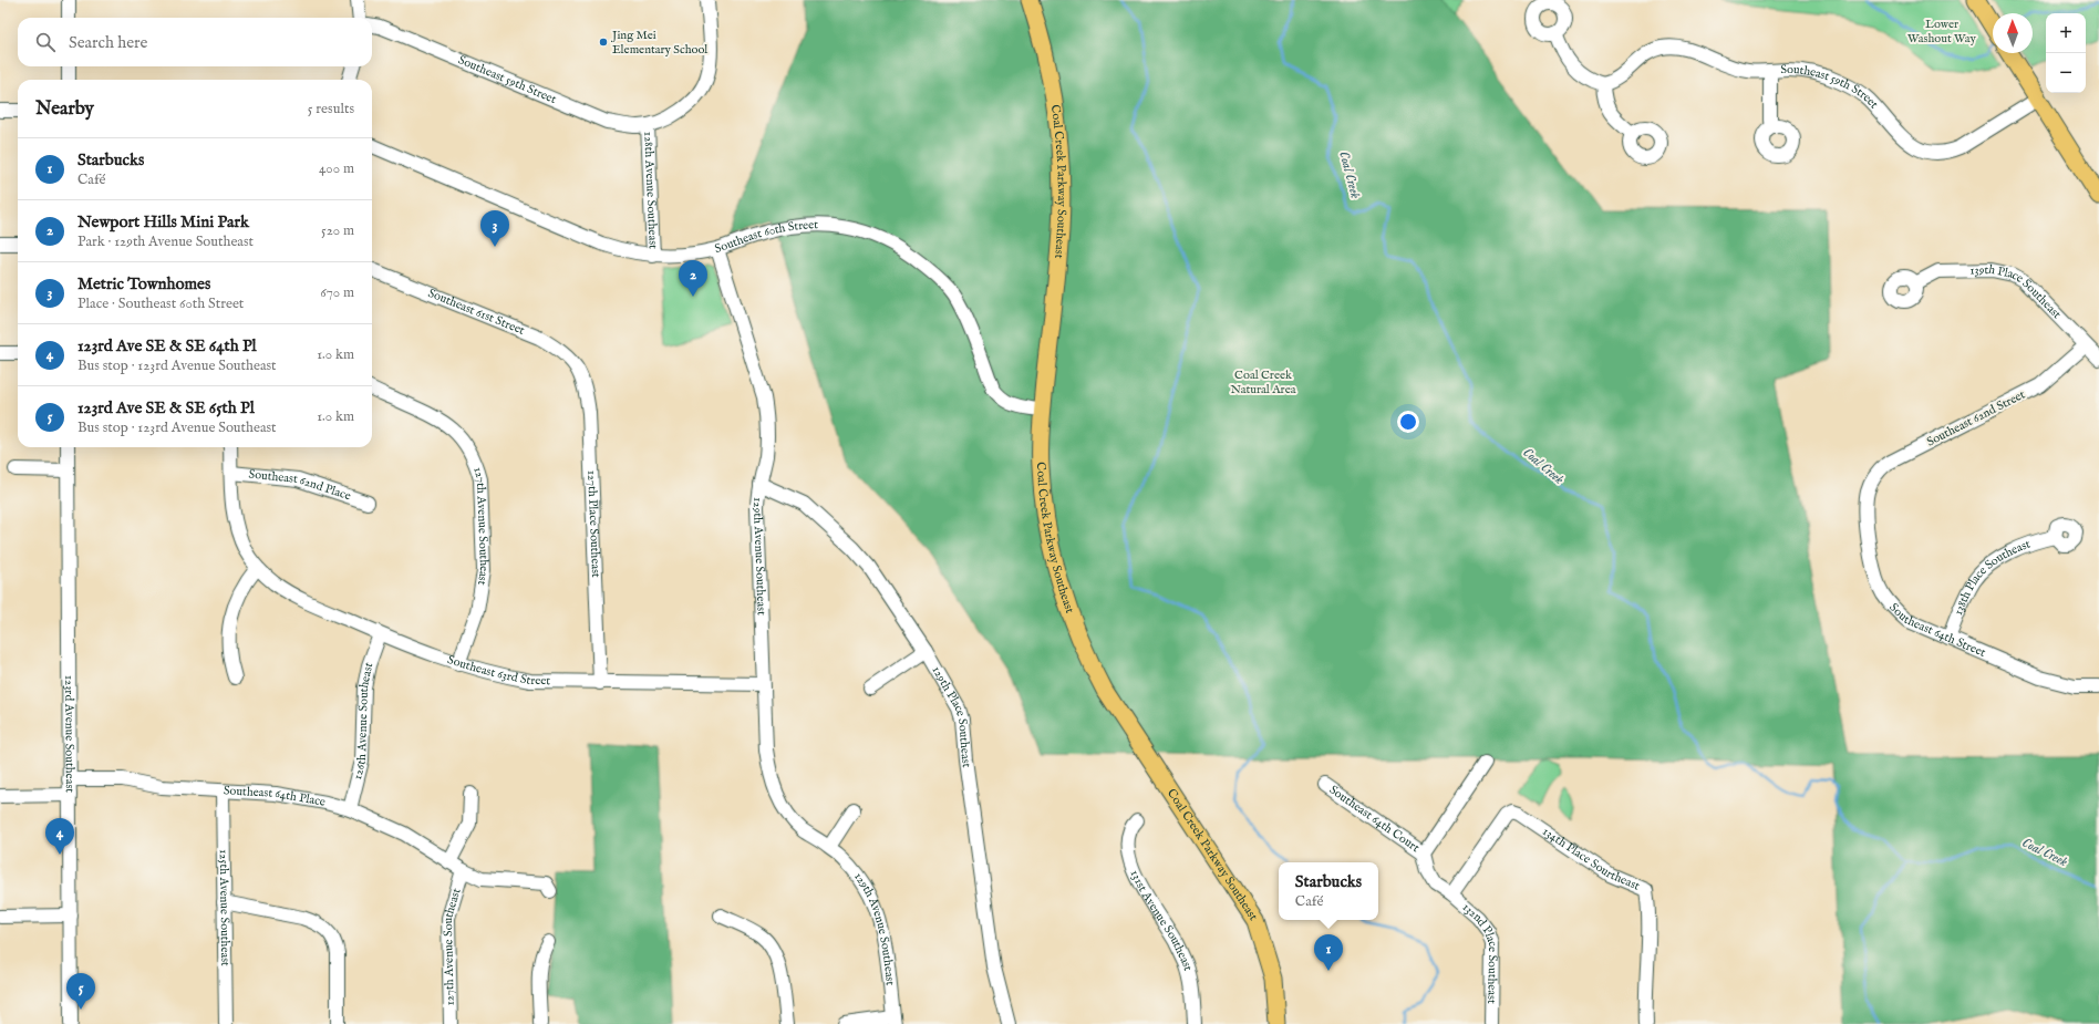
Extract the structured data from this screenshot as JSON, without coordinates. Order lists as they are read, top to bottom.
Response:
{
  "streets": {
    "main road": ["Coal Creek Parkway Southeast"],
    "street": [
      "Southeast 59th Street",
      "128th Avenue Southeast",
      "Southeast 60th Street",
      "139th Place Southeast",
      "Southeast 61st Street",
      "Southeast 62nd Street",
      "Southeast 62nd Place",
      "127th Place Southeast",
      "127th Avenue Southeast",
      "129th Avenue Southeast",
      "138th Place Southeast",
      "Southeast 64th Street",
      "Southeast 63rd Street",
      "129th Place Southeast",
      "126th Avenue Southeast",
      "123rd Avenue Southeast",
      "Southeast 64th Place",
      "Southeast 64th Court",
      "134th Place Sourtheast",
      "125th Avenue Southeast",
      "131st Avenue Southeast",
      "132nd Place Southeast"
    ]
  },
  "crossings": [
    ["Southeast 59th Street", "128th Avenue Southeast"],
    ["Coal Creek Parkway Southeast", "Southeast 60th Street"],
    ["128th Avenue Southeast", "Southeast 60th Street"],
    ["Southeast 60th Street", "129th Avenue Southeast"],
    ["139th Place Southeast", "Southeast 62nd Street"],
    ["Southeast 61st Street", "127th Place Southeast"],
    ["Southeast 62nd Street", "Southeast 64th Street"],
    ["127th Place Southeast", "Southeast 63rd Street"],
    ["127th Avenue Southeast", "Southeast 63rd Street"],
    ["127th Avenue Southeast", "Southeast 64th Place"],
    ["129th Avenue Southeast", "Southeast 63rd Street"],
    ["129th Avenue Southeast", "129th Place Southeast"],
    ["138th Place Southeast", "Southeast 64th Street"],
    ["Southeast 63rd Street", "126th Avenue Southeast"],
    ["126th Avenue Southeast", "Southeast 64th Place"],
    ["123rd Avenue Southeast", "Southeast 64th Place"],
    ["Southeast 64th Place", "125th Avenue Southeast"],
    ["Southeast 64th Court", "132nd Place Southeast"],
    ["134th Place Sourtheast", "132nd Place Southeast"]
  ],
  "water": ["Coal Creek"],
  "parks": ["Lower Washout Way", "Coal Creek Natural Area"],
  "places": ["Jing Mei Elementary School"],
  "north": "top",
  "page": {
    "map_buttons": ["+", "−"],
    "search": "Search here",
    "heading": ["Nearby", "5 results"],
    "list": [
      {
        "mark": "1",
        "name": "Starbucks",
        "note": "Café",
        "value": "400 m"
      },
      {
        "mark": "2",
        "name": "Newport Hills Mini Park",
        "note": "Park · 129th Avenue Southeast",
        "value": "520 m"
      },
      {
        "mark": "3",
        "name": "Metric Townhomes",
        "note": "Place · Southeast 60th Street",
        "value": "670 m"
      },
      {
        "mark": "4",
        "name": "123rd Ave SE & SE 64th Pl",
        "note": "Bus stop · 123rd Avenue Southeast",
        "value": "1.0 km"
      },
      {
        "mark": "5",
        "name": "123rd Ave SE & SE 65th Pl",
        "note": "Bus stop · 123rd Avenue Southeast",
        "value": "1.0 km"
      }
    ],
    "pins": [
      "3",
      "2",
      "4",
      "1",
      "5"
    ],
    "popup": ["Starbucks", "Café"]
  }
}
